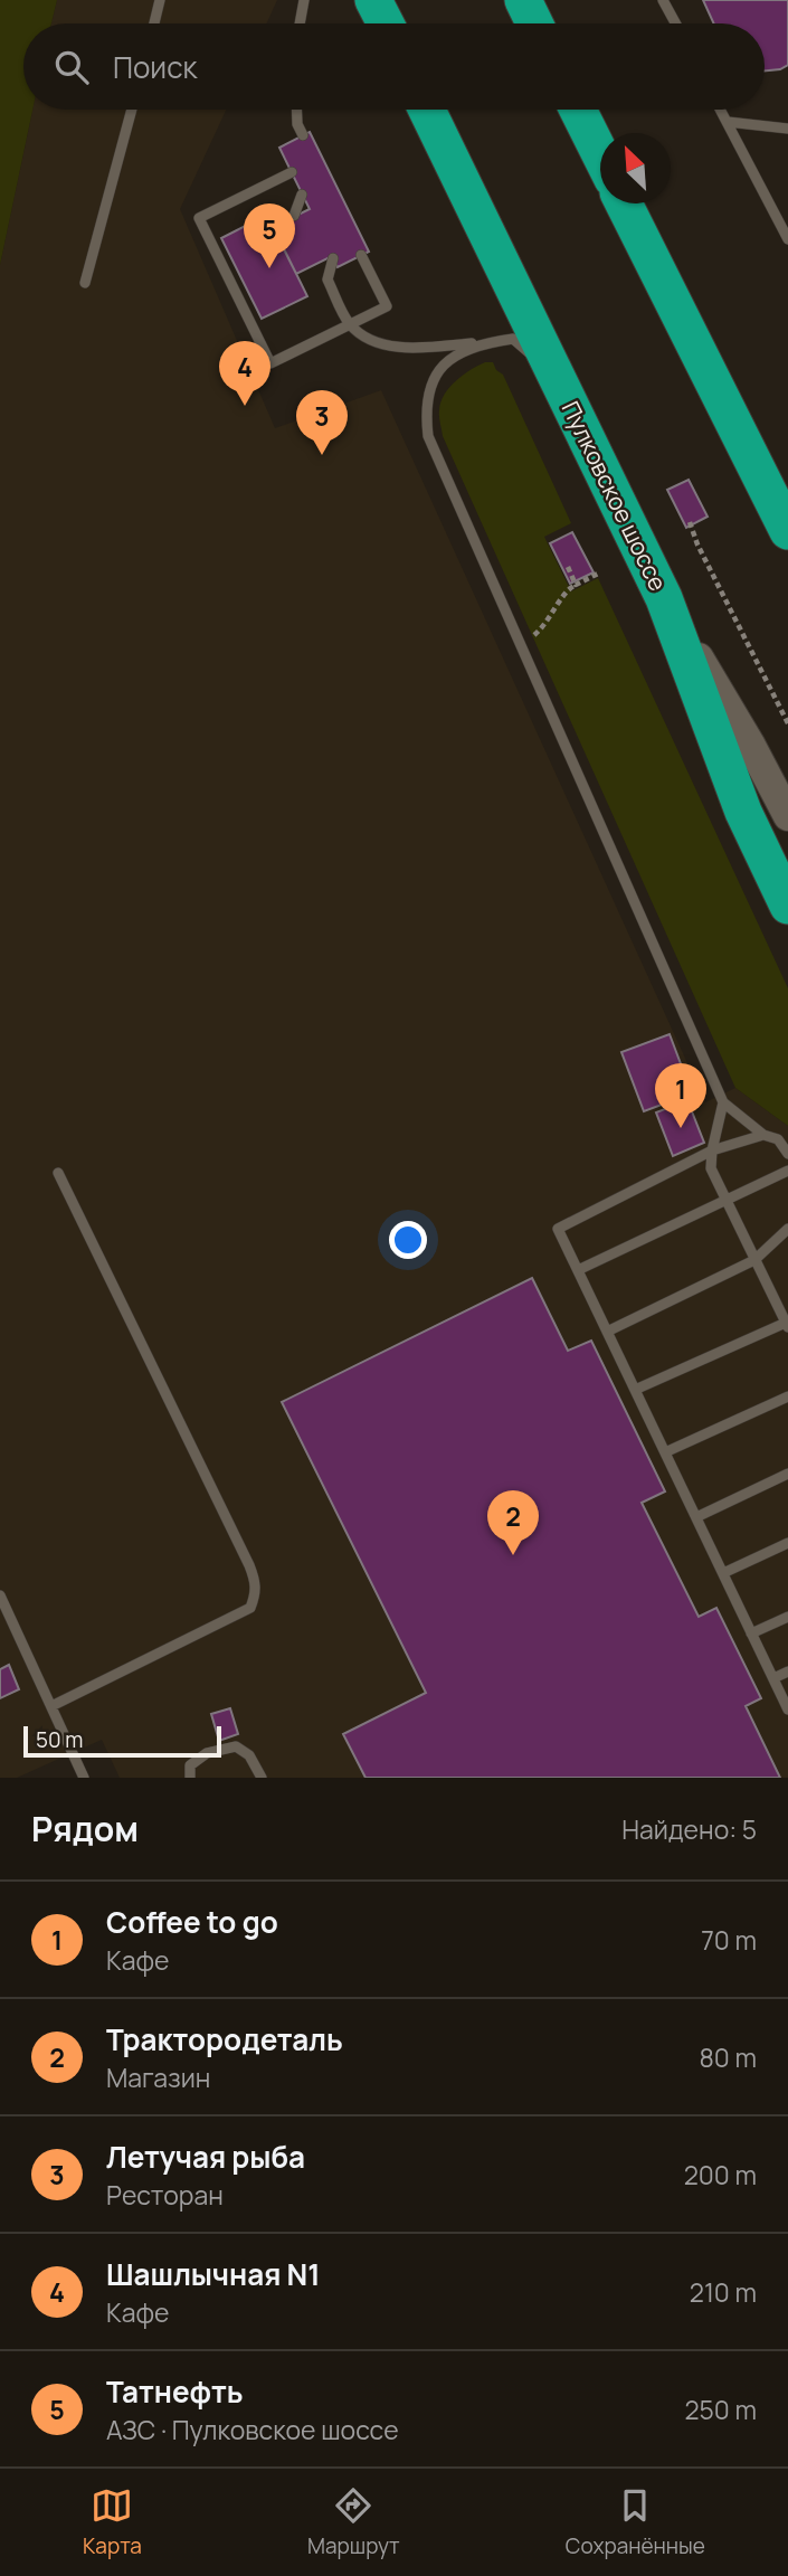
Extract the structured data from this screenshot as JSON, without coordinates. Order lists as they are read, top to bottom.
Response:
{
  "streets": {
    "highway": ["Пулковское шоссе"]
  },
  "scale_bar": "50 m",
  "north": "top left",
  "page": {
    "search": "Поиск",
    "pins": [
      "5",
      "4",
      "3",
      "1",
      "2"
    ],
    "scale": "50 m",
    "heading": ["Рядом", "Найдено: 5"],
    "list": [
      {
        "mark": "1",
        "name": "Coffee to go",
        "note": "Кафе",
        "value": "70 m"
      },
      {
        "mark": "2",
        "name": "Трактородеталь",
        "note": "Магазин",
        "value": "80 m"
      },
      {
        "mark": "3",
        "name": "Летучая рыба",
        "note": "Ресторан",
        "value": "200 m"
      },
      {
        "mark": "4",
        "name": "Шашлычная N1",
        "note": "Кафе",
        "value": "210 m"
      },
      {
        "mark": "5",
        "name": "Татнефть",
        "note": "АЗС · Пулковское шоссе",
        "value": "250 m"
      }
    ],
    "nav": ["Карта", "Маршрут", "Сохранённые"]
  }
}
